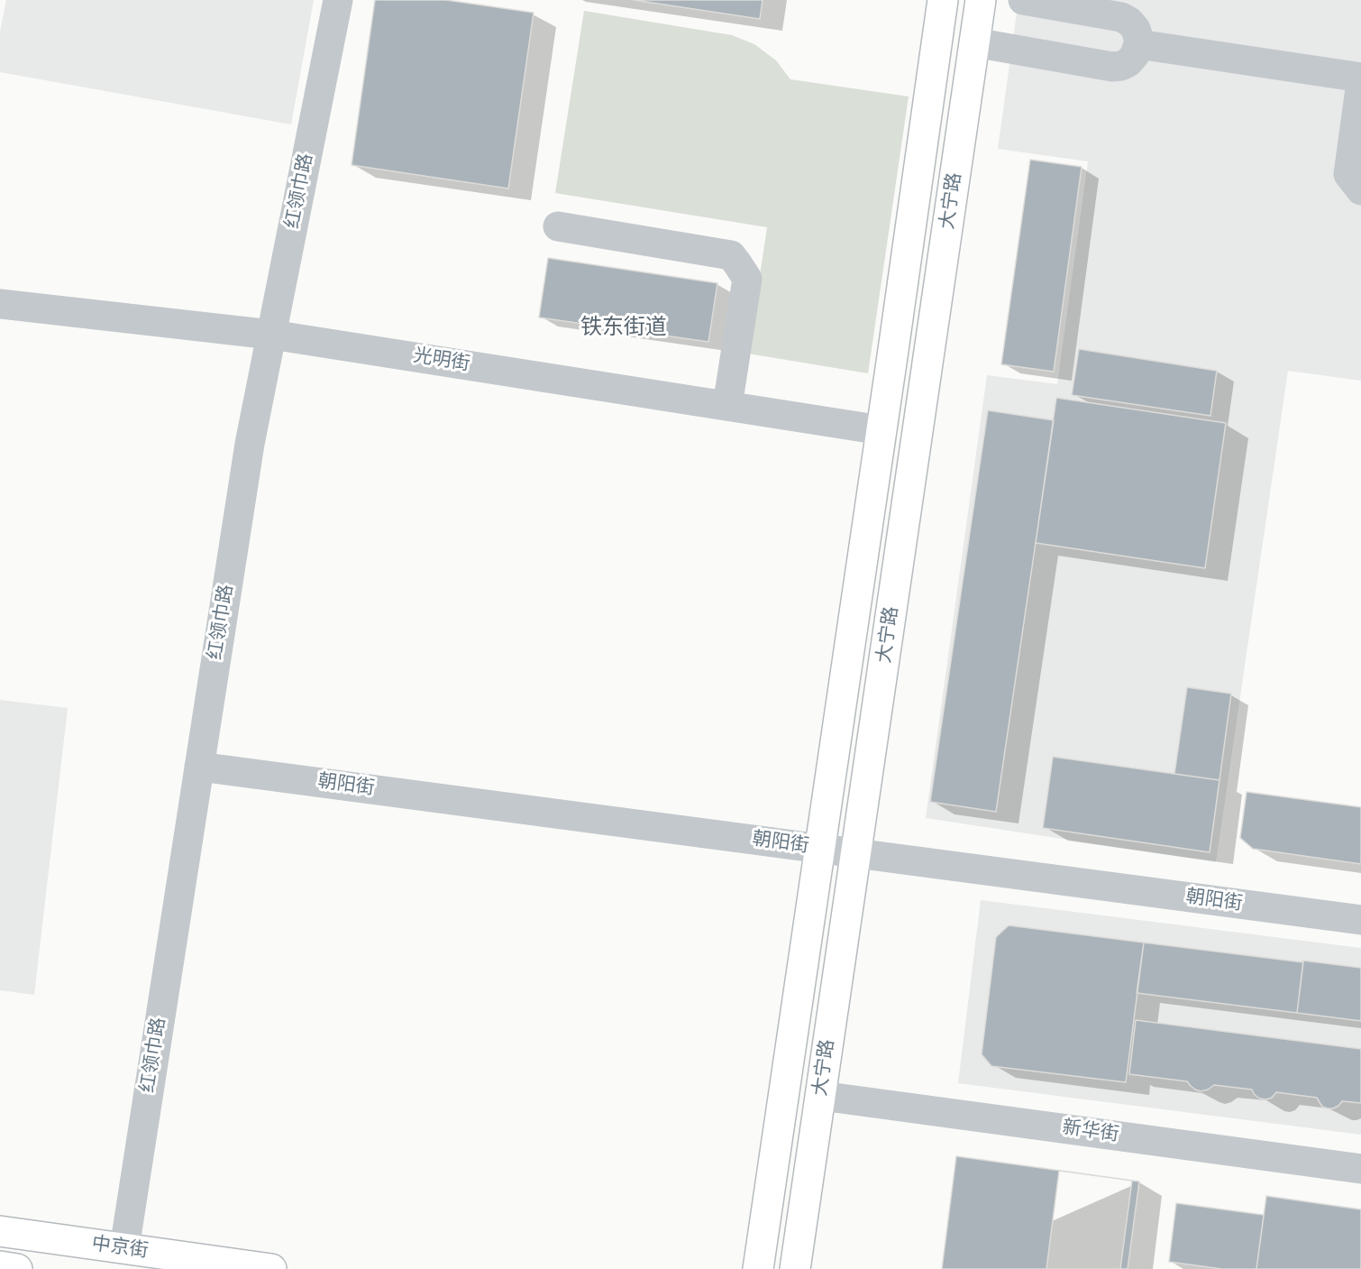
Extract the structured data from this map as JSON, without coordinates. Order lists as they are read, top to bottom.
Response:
{
  "streets": {
    "main road": ["大宁路", "中京街"],
    "street": [
      "红领巾路",
      "光明街",
      "朝阳街",
      "新华街"
    ]
  },
  "crossings": [
    ["红领巾路", "光明街"],
    ["红领巾路", "朝阳街"],
    ["红领巾路", "中京街"],
    ["大宁路", "光明街"],
    ["大宁路", "朝阳街"],
    ["大宁路", "新华街"]
  ],
  "districts": ["铁东街道"]
}
